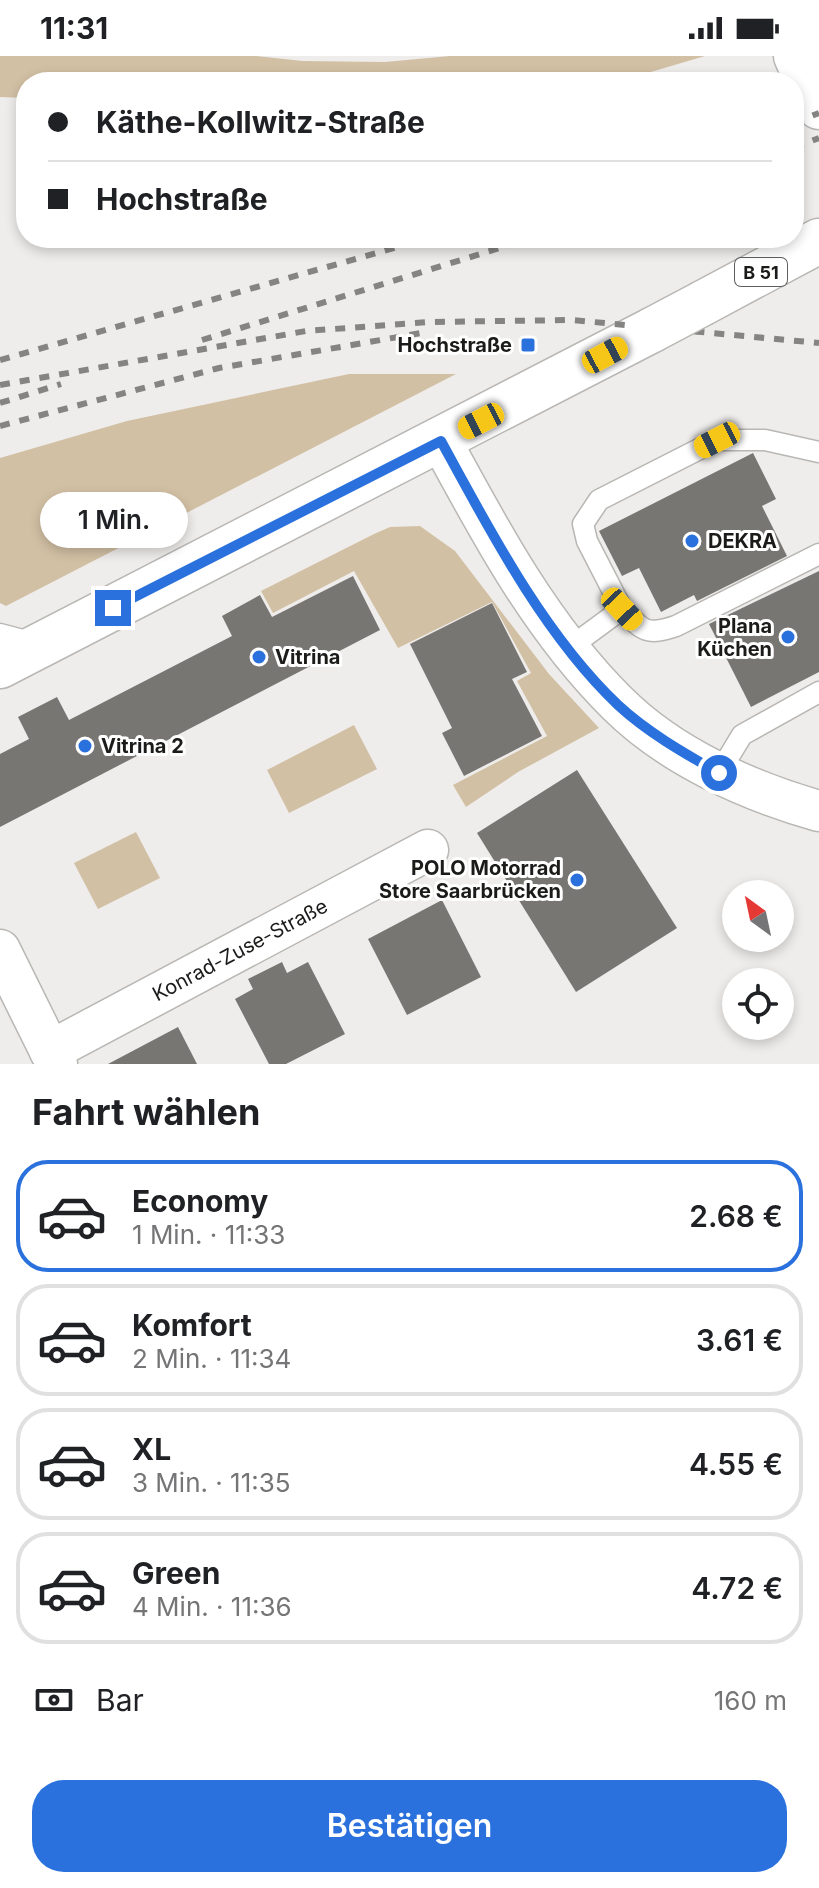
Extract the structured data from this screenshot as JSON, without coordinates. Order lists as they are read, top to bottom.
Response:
{
  "streets": {
    "main road": ["B 51"],
    "street": ["Konrad-Zuse-Straße"]
  },
  "places": {
    "transit": ["Hochstraße"],
    "other": [
      "DEKRA",
      "Plana Küchen",
      "Vitrina",
      "Vitrina 2",
      "POLO Motorrad Store Saarbrücken"
    ]
  },
  "north": "top left",
  "page": {
    "status": "11:31",
    "banner": ["Käthe-Kollwitz-Straße", "Hochstraße"],
    "bubble": "1 Min.",
    "heading": "Fahrt wählen",
    "list": [
      {
        "name": "Economy",
        "note": "1 Min. · 11:33",
        "value": "2.68 €"
      },
      {
        "name": "Komfort",
        "note": "2 Min. · 11:34",
        "value": "3.61 €"
      },
      {
        "name": "XL",
        "note": "3 Min. · 11:35",
        "value": "4.55 €"
      },
      {
        "name": "Green",
        "note": "4 Min. · 11:36",
        "value": "4.72 €"
      }
    ],
    "pay": ["Bar", "160 m"],
    "buttons": "Bestätigen"
  }
}
